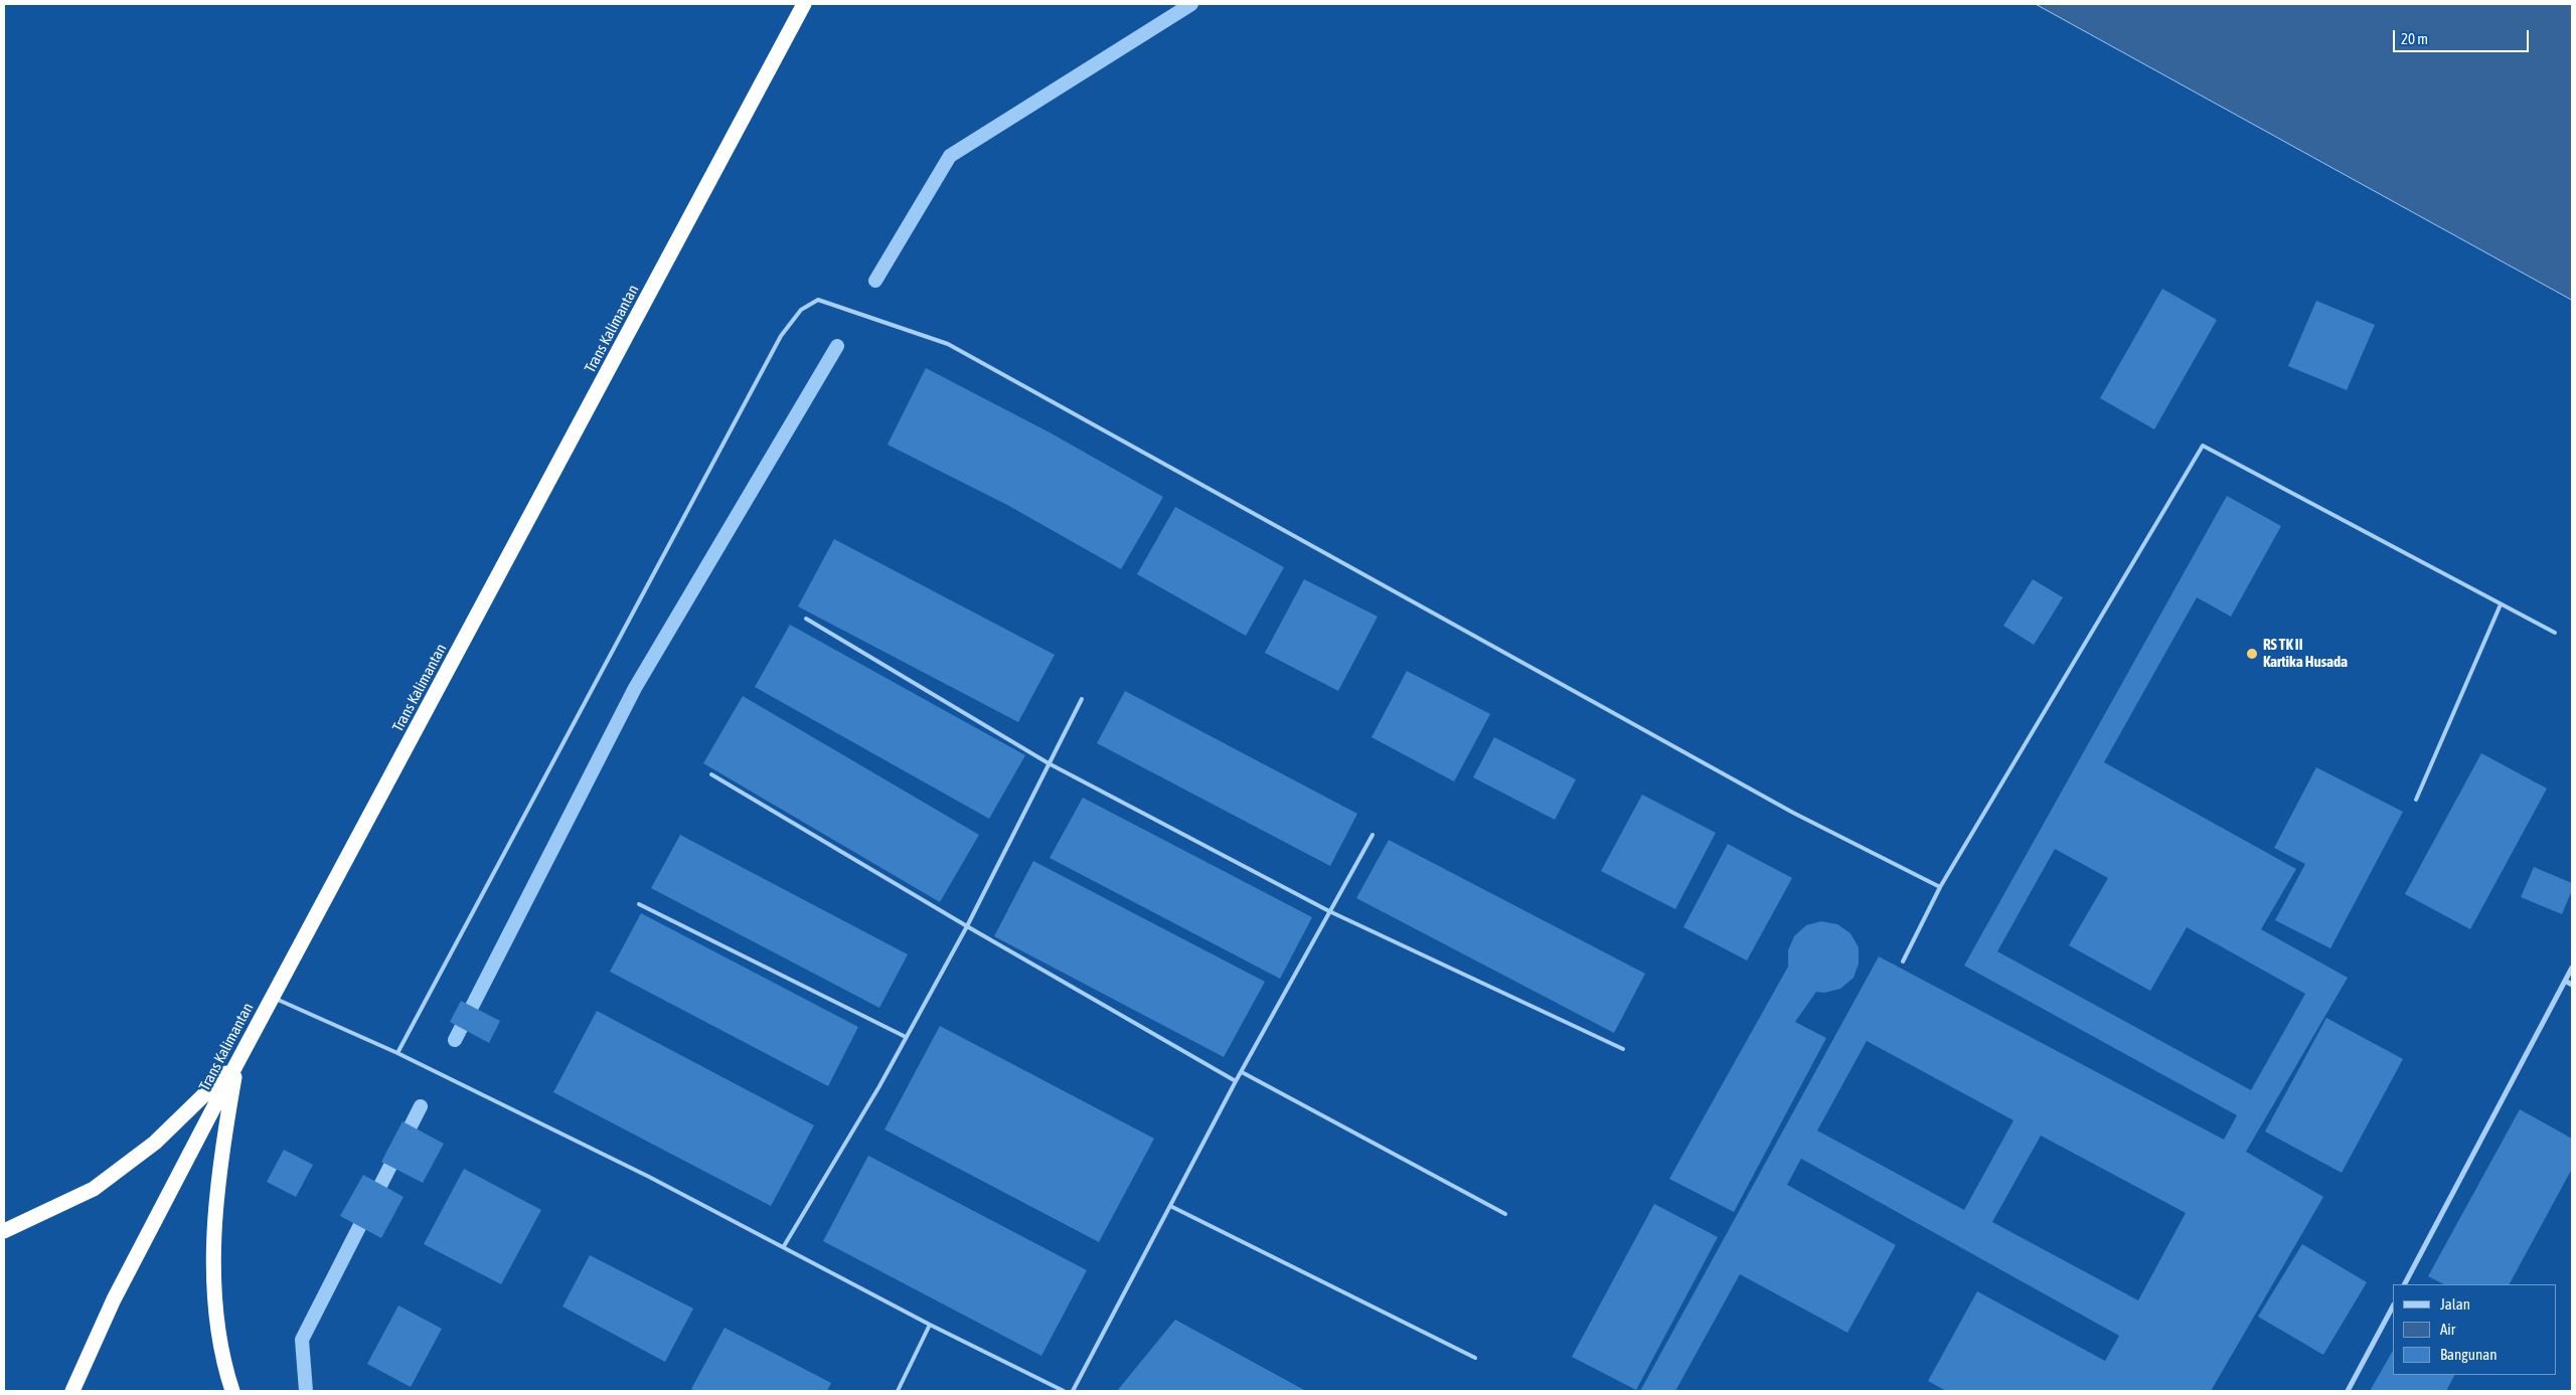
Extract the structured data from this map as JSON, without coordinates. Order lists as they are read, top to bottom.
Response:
{
  "streets": {
    "highway": ["Trans Kalimantan"]
  },
  "places": ["RS TK II Kartika Husada"],
  "legend": ["Jalan", "Air", "Bangunan"],
  "scale_bar": "20 m"
}
